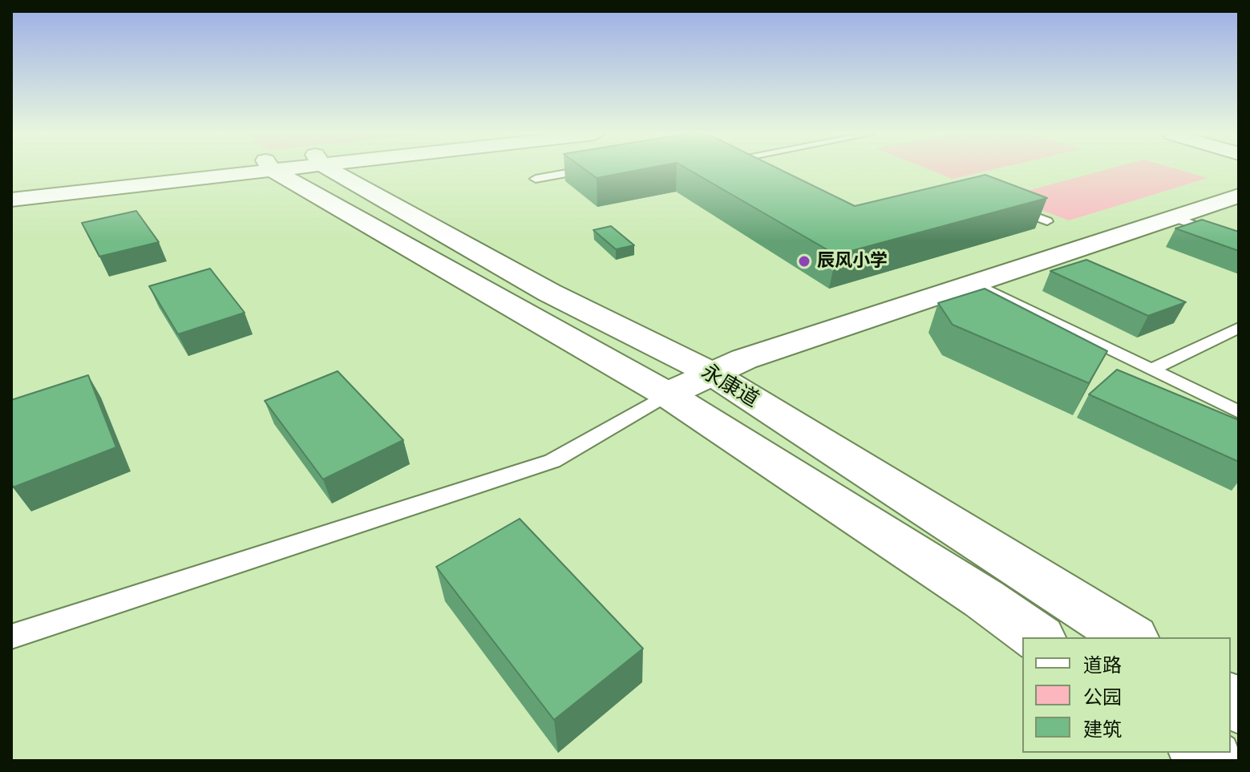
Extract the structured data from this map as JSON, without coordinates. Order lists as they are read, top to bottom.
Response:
{
  "streets": {
    "street": ["永康道"]
  },
  "places": ["辰风小学"],
  "legend": ["道路", "公园", "建筑"]
}
